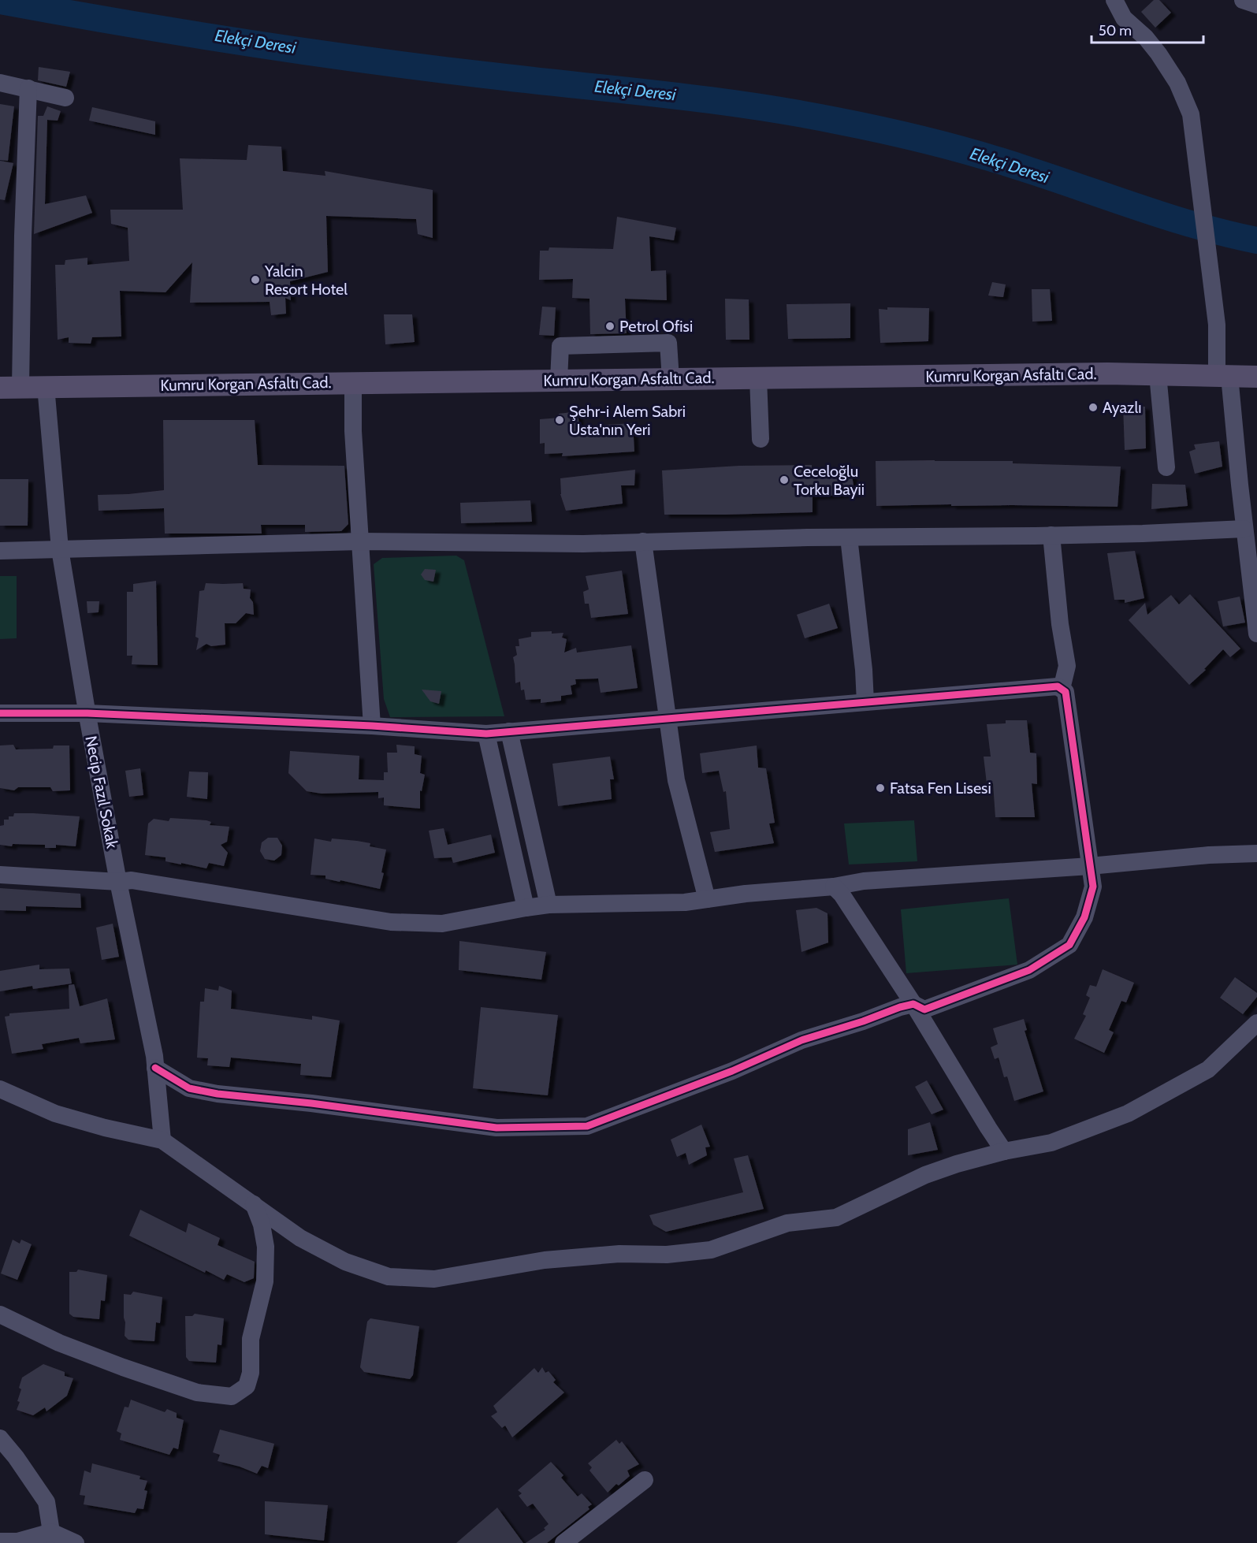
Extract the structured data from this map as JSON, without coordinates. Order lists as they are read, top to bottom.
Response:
{
  "streets": {
    "main road": ["Kumru Korgan Asfaltı Cad."],
    "street": ["Necip Fazıl Sokak"]
  },
  "crossings": [
    ["Kumru Korgan Asfaltı Cad.", "Necip Fazıl Sokak"]
  ],
  "water": ["Elekçi Deresi"],
  "places": [
    "Yalcin Resort Hotel",
    "Petrol Ofisi",
    "Ayazlı",
    "Şehr-i Alem Sabri Usta'nın Yeri",
    "Ceceloğlu Torku Bayii",
    "Fatsa Fen Lisesi"
  ],
  "scale_bar": "50 m"
}
